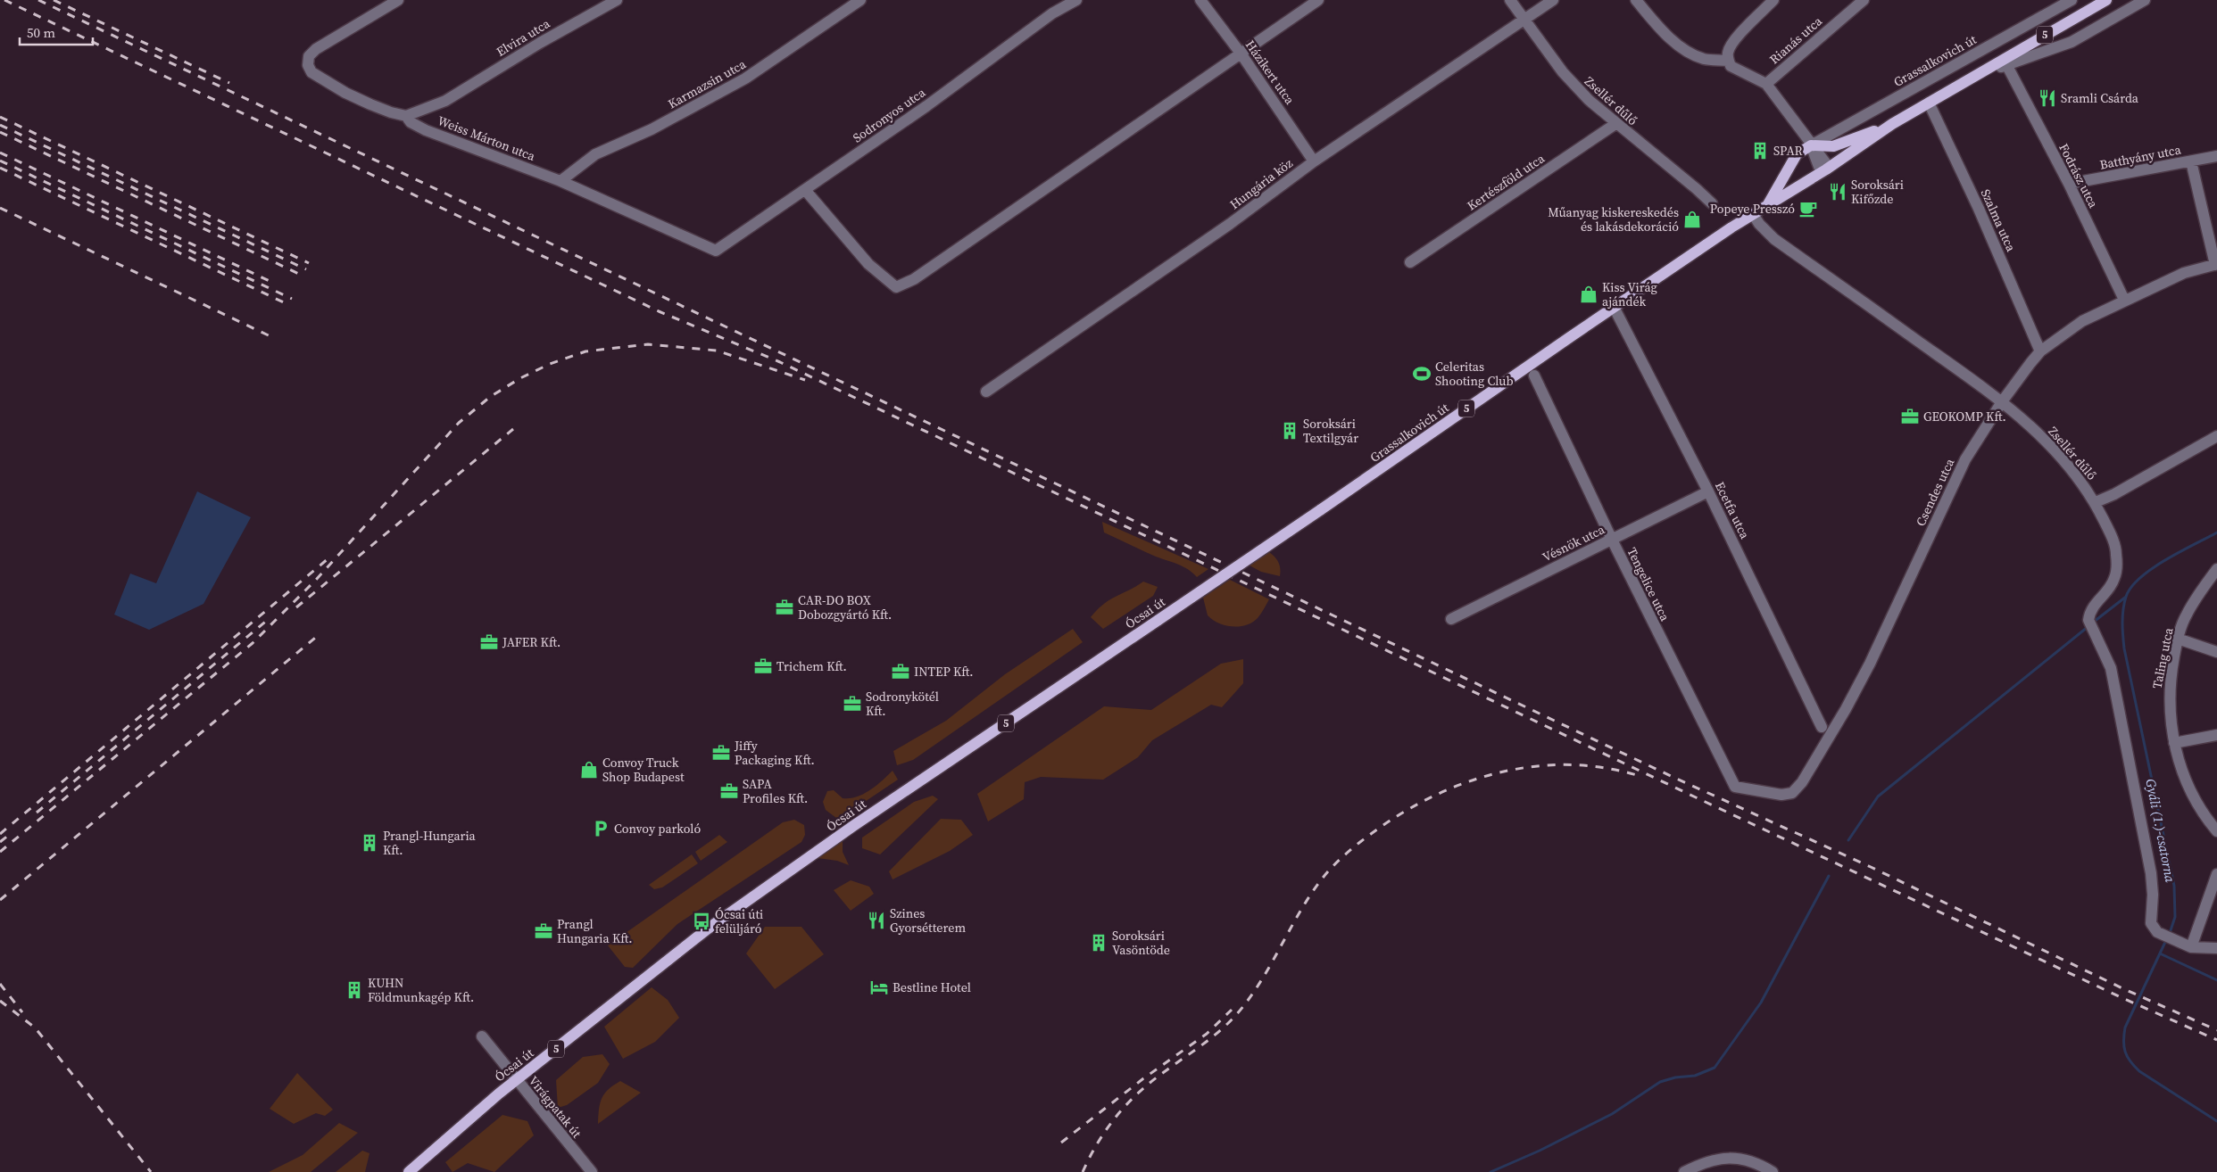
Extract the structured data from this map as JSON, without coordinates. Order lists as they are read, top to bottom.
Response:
{
  "streets": {
    "main road": ["5", "Grassalkovich út", "Ócsai út"],
    "street": [
      "Elvira utca",
      "Rianás utca",
      "Házikert utca",
      "Karmazsin utca",
      "Zsellér dűlő",
      "Sodronyos utca",
      "Weiss Márton utca",
      "Batthyány utca",
      "Fodrász utca",
      "Kertészföld utca",
      "Hungária köz",
      "Szalma utca",
      "Csendes utca",
      "Ecetfa utca",
      "Vésnök utca",
      "Tengelice utca",
      "Taling utca",
      "Virágpatak út"
    ]
  },
  "crossings": [
    ["Elvira utca", "Weiss Márton utca"],
    ["Grassalkovich út", "Zsellér dűlő"],
    ["Grassalkovich út", "Fodrász utca"],
    ["Grassalkovich út", "Szalma utca"],
    ["Grassalkovich út", "Ecetfa utca"],
    ["Grassalkovich út", "Ócsai út"],
    ["Házikert utca", "Hungária köz"],
    ["Karmazsin utca", "Weiss Márton utca"],
    ["Zsellér dűlő", "Kertészföld utca"],
    ["Zsellér dűlő", "Hungária köz"],
    ["Zsellér dűlő", "Csendes utca"],
    ["Sodronyos utca", "Weiss Márton utca"],
    ["Batthyány utca", "Fodrász utca"],
    ["Fodrász utca", "Csendes utca"],
    ["Szalma utca", "Csendes utca"],
    ["Csendes utca", "Tengelice utca"],
    ["Ecetfa utca", "Vésnök utca"],
    ["Vésnök utca", "Tengelice utca"],
    ["Ócsai út", "Virágpatak út"]
  ],
  "water": ["Gyáli (1.)-csatorna"],
  "places": {
    "restaurant": ["Sramli Csárda", "Soroksári Kifőzde", "Szines Gyorsétterem"],
    "building": [
      "SPAR",
      "Soroksári Textilgyár",
      "Prangl-Hungaria Kft.",
      "Soroksári Vasöntöde",
      "KUHN Földmunkagép Kft."
    ],
    "cafe": ["Popeye Presszó"],
    "shop": ["Műanyag kiskereskedés és lakásdekoráció", "Kiss Virág ajándék", "Convoy Truck Shop Budapest"],
    "sports": ["Celeritas Shooting Club"],
    "office": [
      "GEOKOMP Kft.",
      "CAR-DO BOX Dobozgyártó Kft.",
      "JAFER Kft.",
      "Trichem Kft.",
      "INTEP Kft.",
      "Sodronykötél Kft.",
      "Jiffy Packaging Kft.",
      "SAPA Profiles Kft.",
      "Prangl Hungaria Kft."
    ],
    "parking": ["Convoy parkoló"],
    "bus stop": ["Ócsai úti felüljáró"],
    "hotel": ["Bestline Hotel"]
  },
  "scale_bar": "50 m"
}
